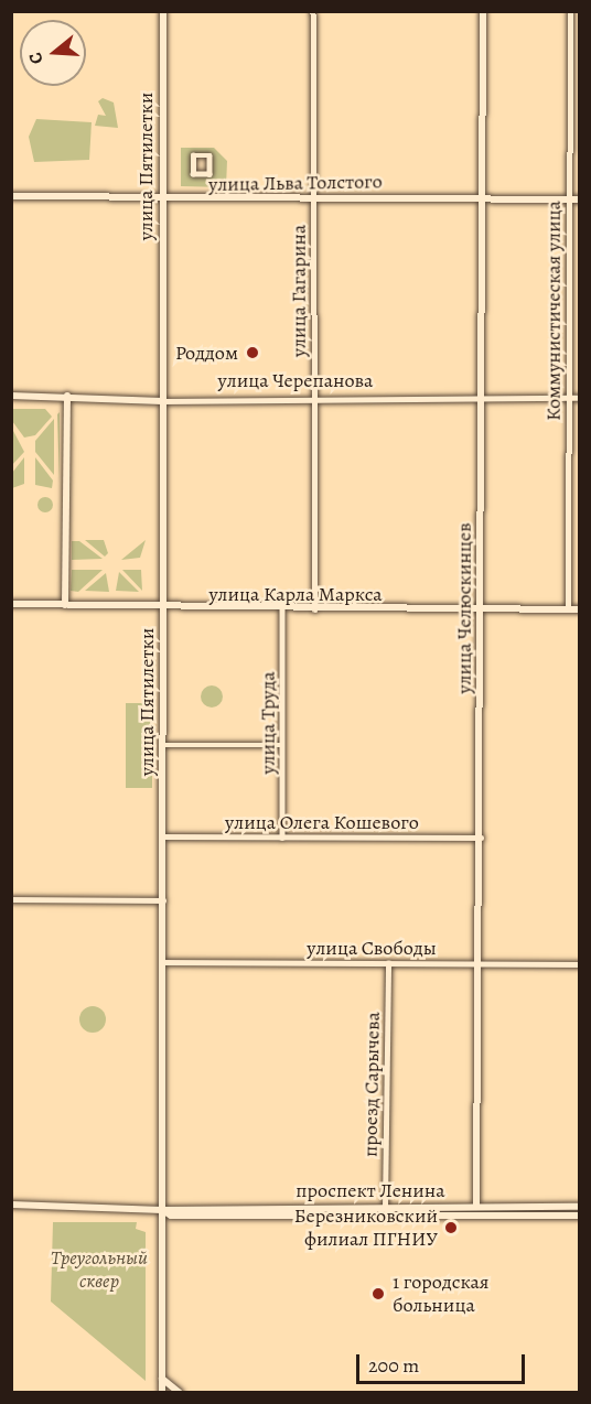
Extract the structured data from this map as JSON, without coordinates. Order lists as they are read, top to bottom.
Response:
{
  "streets": {
    "main road": [
      "улица Пятилетки",
      "улица Льва Толстого",
      "улица Черепанова",
      "улица Карла Маркса",
      "улица Челюскинцев",
      "проспект Ленина"
    ],
    "street": [
      "улица Гагарина",
      "Коммунистическая улица",
      "улица Труда",
      "улица Олега Кошевого",
      "улица Свободы",
      "проезд Сарычева"
    ]
  },
  "crossings": [
    ["улица Пятилетки", "улица Льва Толстого"],
    ["улица Пятилетки", "улица Черепанова"],
    ["улица Пятилетки", "улица Карла Маркса"],
    ["улица Пятилетки", "улица Олега Кошевого"],
    ["улица Пятилетки", "улица Свободы"],
    ["улица Пятилетки", "проспект Ленина"],
    ["улица Льва Толстого", "улица Гагарина"],
    ["улица Льва Толстого", "Коммунистическая улица"],
    ["улица Льва Толстого", "улица Челюскинцев"],
    ["улица Гагарина", "улица Черепанова"],
    ["улица Гагарина", "улица Карла Маркса"],
    ["Коммунистическая улица", "улица Черепанова"],
    ["Коммунистическая улица", "улица Карла Маркса"],
    ["улица Черепанова", "улица Челюскинцев"],
    ["улица Карла Маркса", "улица Челюскинцев"],
    ["улица Карла Маркса", "улица Труда"],
    ["улица Челюскинцев", "улица Олега Кошевого"],
    ["улица Челюскинцев", "улица Свободы"],
    ["улица Челюскинцев", "проспект Ленина"],
    ["улица Труда", "улица Олега Кошевого"],
    ["улица Свободы", "проезд Сарычева"],
    ["проезд Сарычева", "проспект Ленина"]
  ],
  "parks": ["Треугольный сквер"],
  "places": ["Роддом", "Березниковский филиал ПГНИУ", "1 городская больница"],
  "scale_bar": "200 m",
  "north": "left"
}
